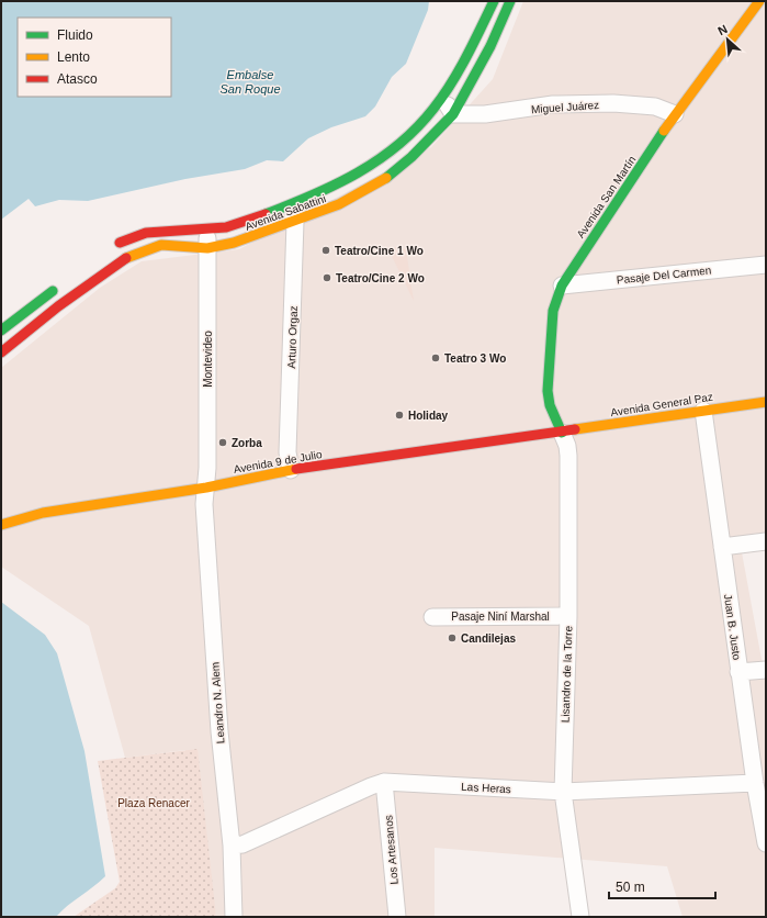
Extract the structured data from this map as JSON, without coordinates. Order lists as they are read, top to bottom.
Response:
{
  "streets": {
    "main road": [
      "Avenida San Martín",
      "Avenida Sabattini",
      "Avenida General Paz",
      "Avenida 9 de Julio"
    ],
    "street": [
      "Miguel Juárez",
      "Pasaje Del Carmen",
      "Arturo Orgaz",
      "Montevideo",
      "Pasaje Niní Marshal",
      "Juan B. Justo",
      "Lisandro de la Torre",
      "Leandro N. Alem",
      "Las Heras",
      "Los Artesanos"
    ]
  },
  "crossings": [
    ["Miguel Juárez", "Avenida San Martín"],
    ["Miguel Juárez", "Avenida Sabattini"],
    ["Avenida San Martín", "Pasaje Del Carmen"],
    ["Avenida San Martín", "Avenida General Paz"],
    ["Avenida San Martín", "Avenida 9 de Julio"],
    ["Avenida San Martín", "Lisandro de la Torre"],
    ["Avenida Sabattini", "Arturo Orgaz"],
    ["Avenida Sabattini", "Montevideo"],
    ["Arturo Orgaz", "Avenida 9 de Julio"],
    ["Montevideo", "Avenida 9 de Julio"],
    ["Montevideo", "Leandro N. Alem"],
    ["Avenida General Paz", "Avenida 9 de Julio"],
    ["Avenida General Paz", "Juan B. Justo"],
    ["Avenida General Paz", "Lisandro de la Torre"],
    ["Avenida 9 de Julio", "Lisandro de la Torre"],
    ["Avenida 9 de Julio", "Leandro N. Alem"],
    ["Pasaje Niní Marshal", "Lisandro de la Torre"],
    ["Juan B. Justo", "Las Heras"],
    ["Lisandro de la Torre", "Las Heras"],
    ["Leandro N. Alem", "Las Heras"],
    ["Las Heras", "Los Artesanos"]
  ],
  "water": ["Embalse San Roque"],
  "parks": ["Plaza Renacer"],
  "places": [
    "Teatro/Cine 1 Wo",
    "Teatro/Cine 2 Wo",
    "Teatro 3 Wo",
    "Holiday",
    "Zorba",
    "Candilejas"
  ],
  "legend": ["Fluido", "Lento", "Atasco"],
  "scale_bar": "50 m",
  "north": "top left"
}
